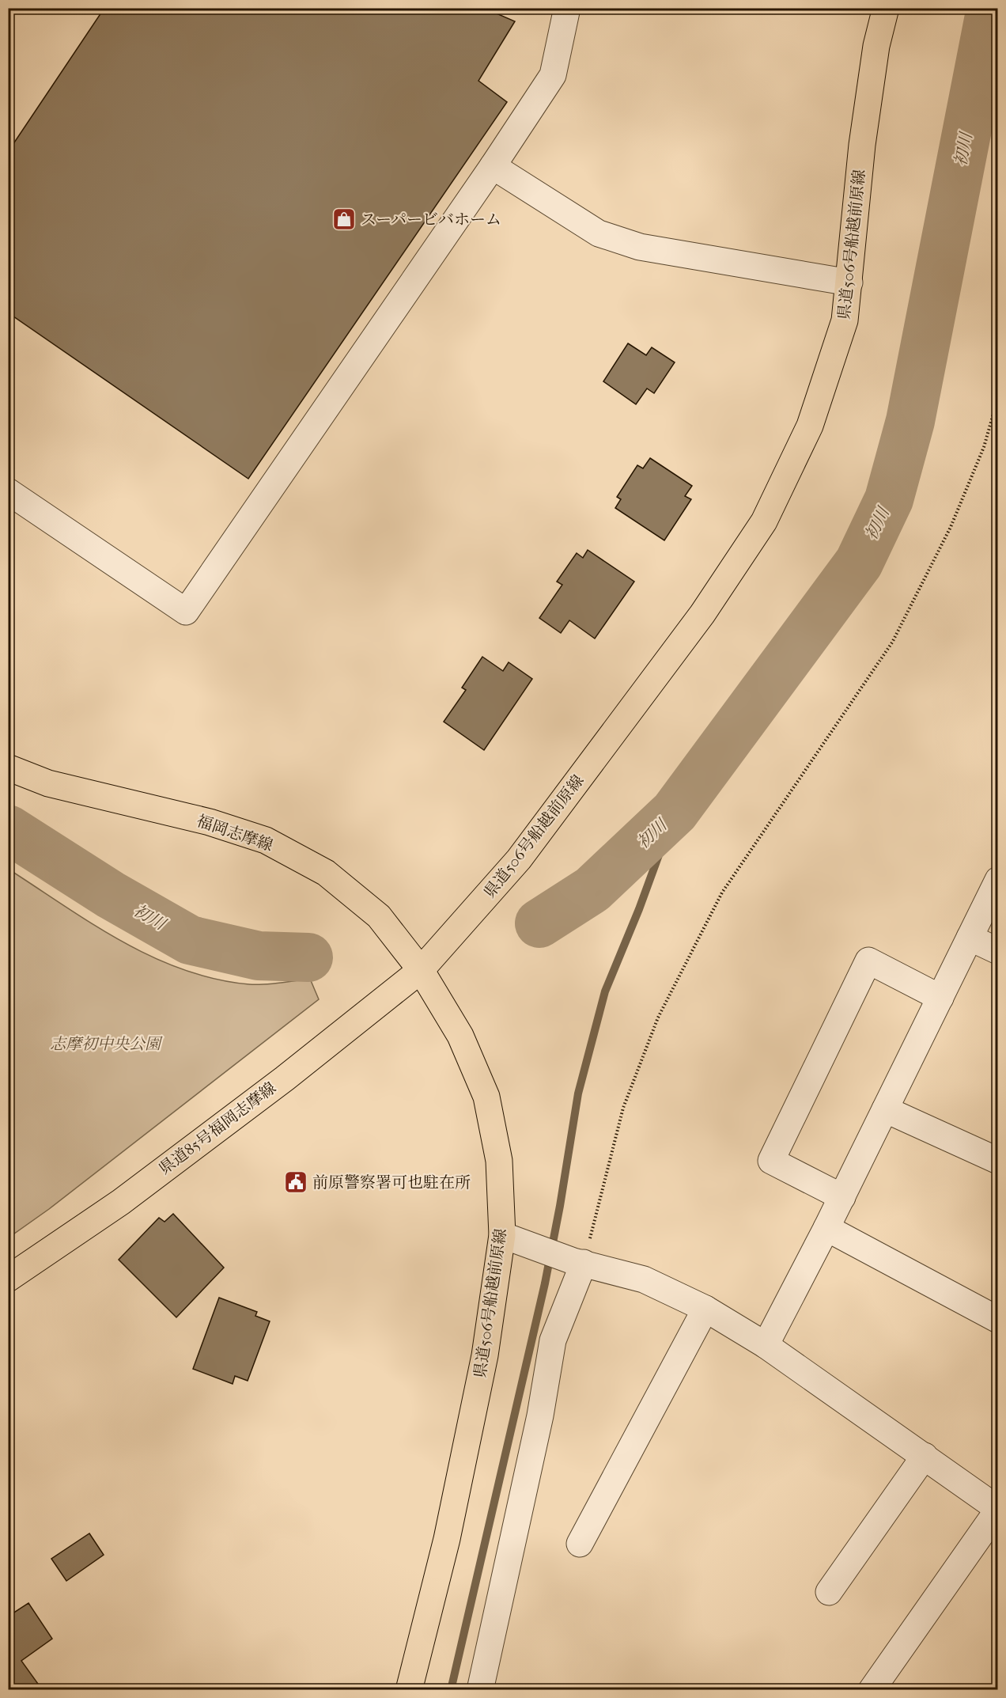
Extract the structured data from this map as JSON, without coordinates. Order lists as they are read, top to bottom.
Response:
{
  "streets": {
    "main road": ["県道506号船越前原線", "福岡志摩線", "県道85号福岡志摩線"]
  },
  "crossings": [
    ["県道506号船越前原線", "福岡志摩線"],
    ["県道506号船越前原線", "県道85号福岡志摩線"],
    ["福岡志摩線", "県道85号福岡志摩線"]
  ],
  "water": ["初川"],
  "parks": ["志摩初中央公園"],
  "places": {
    "shop": ["スーパービバホーム"],
    "public building": ["前原警察署可也駐在所"]
  }
}
